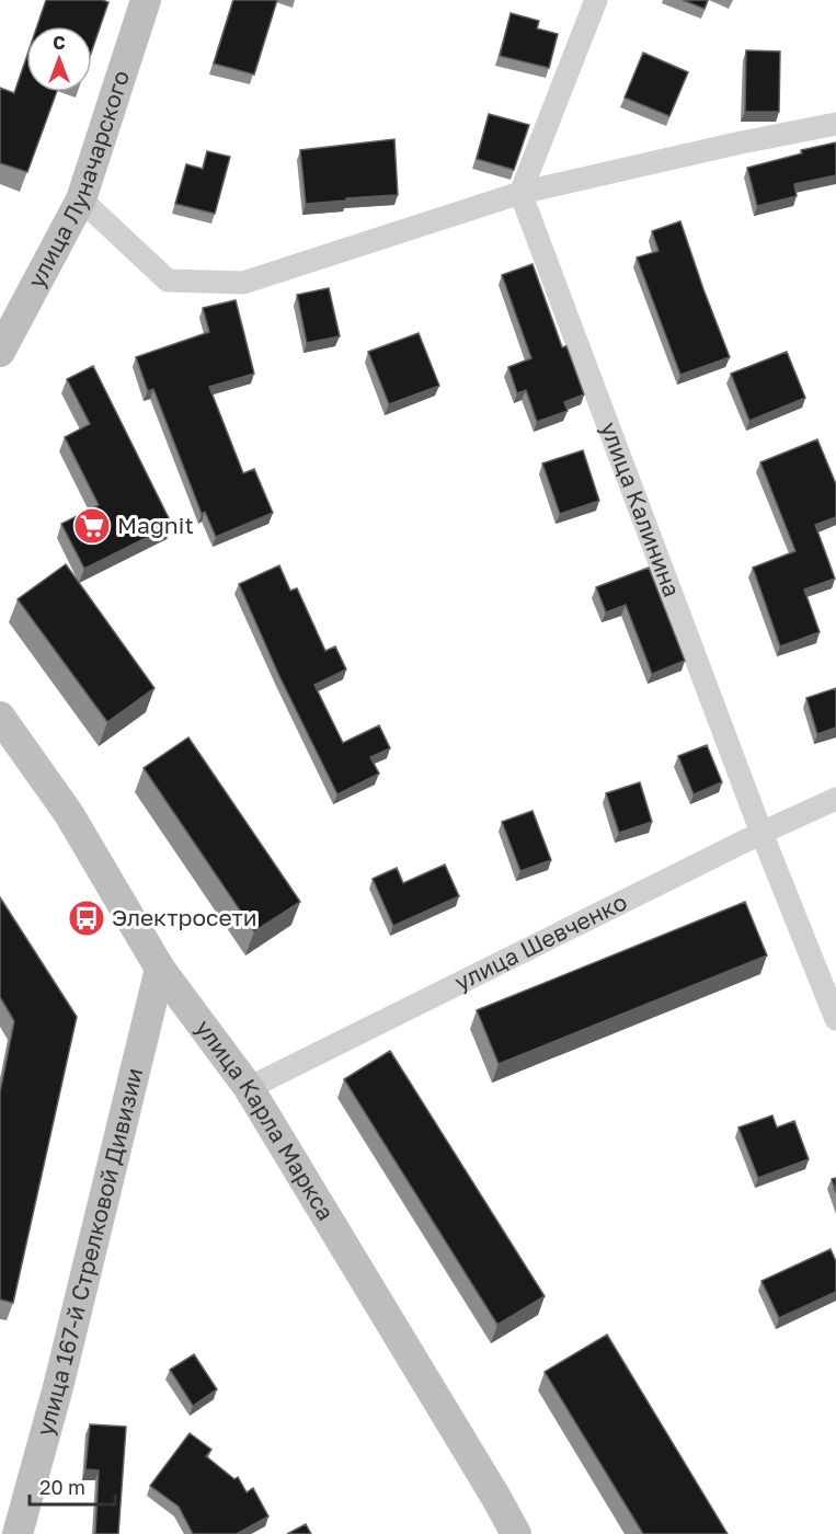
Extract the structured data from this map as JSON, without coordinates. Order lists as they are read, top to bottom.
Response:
{
  "streets": {
    "street": [
      "улица Луначарского",
      "улица Калинина",
      "улица Шевченко",
      "улица Карла Маркса",
      "улица 167-й Стрелковой Дивизии"
    ]
  },
  "crossings": [
    ["улица Калинина", "улица Шевченко"],
    ["улица Шевченко", "улица Карла Маркса"],
    ["улица Карла Маркса", "улица 167-й Стрелковой Дивизии"]
  ],
  "places": {
    "supermarket": ["Magnit"],
    "bus stop": ["Электросети"]
  },
  "scale_bar": "20 m",
  "north": "top"
}
